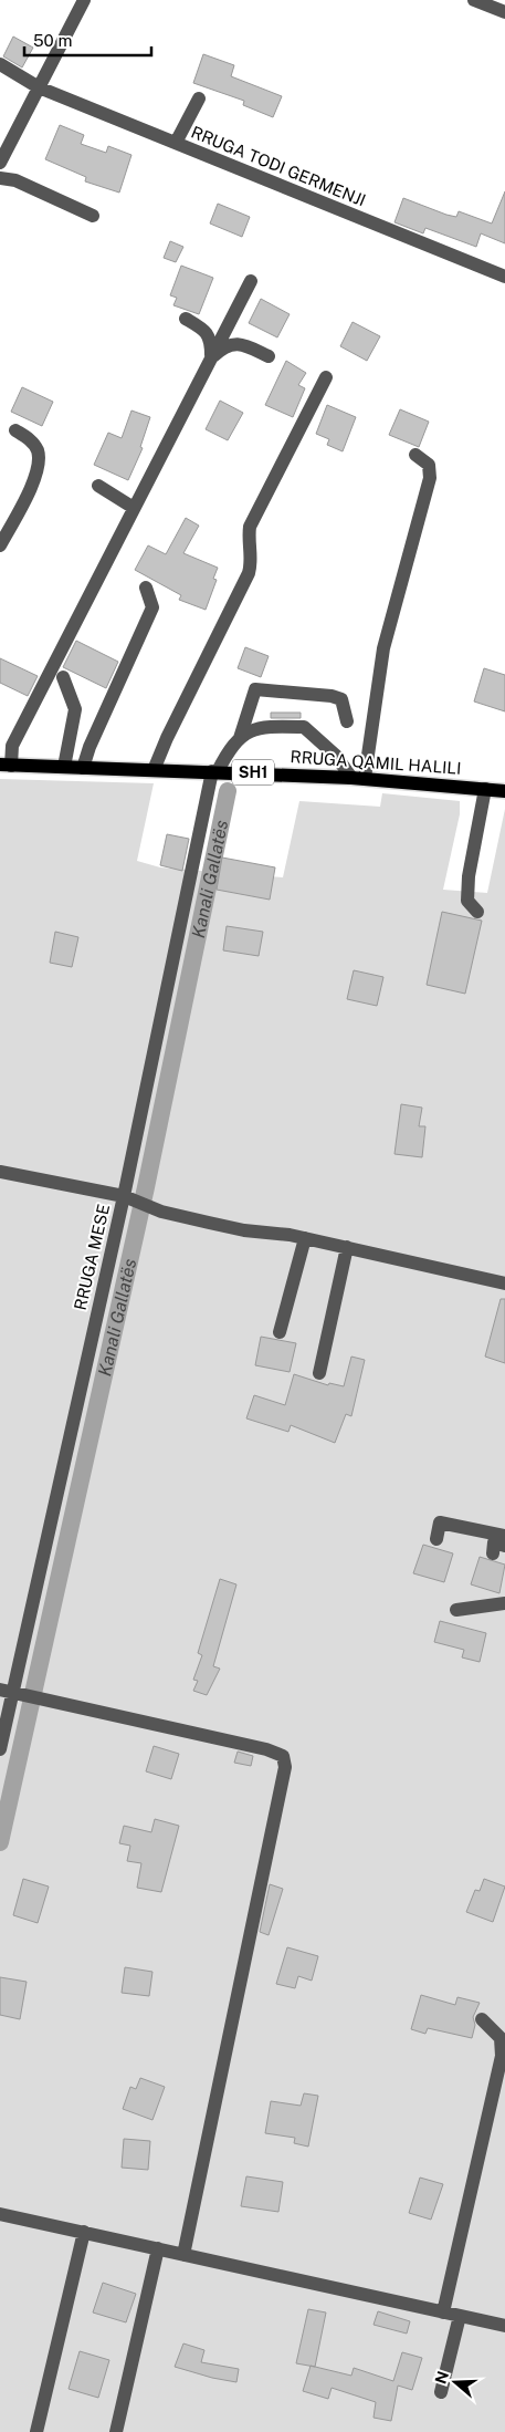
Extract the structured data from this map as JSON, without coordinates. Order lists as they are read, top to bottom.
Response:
{
  "streets": {
    "main road": ["RRUGA QAMIL HALILI", "SH1"],
    "street": ["RRUGA TODI GERMENJI", "RRUGA MESE"]
  },
  "crossings": [
    ["RRUGA QAMIL HALILI", "RRUGA MESE"]
  ],
  "water": ["Kanali Gallatës"],
  "scale_bar": "50 m",
  "north": "left"
}
